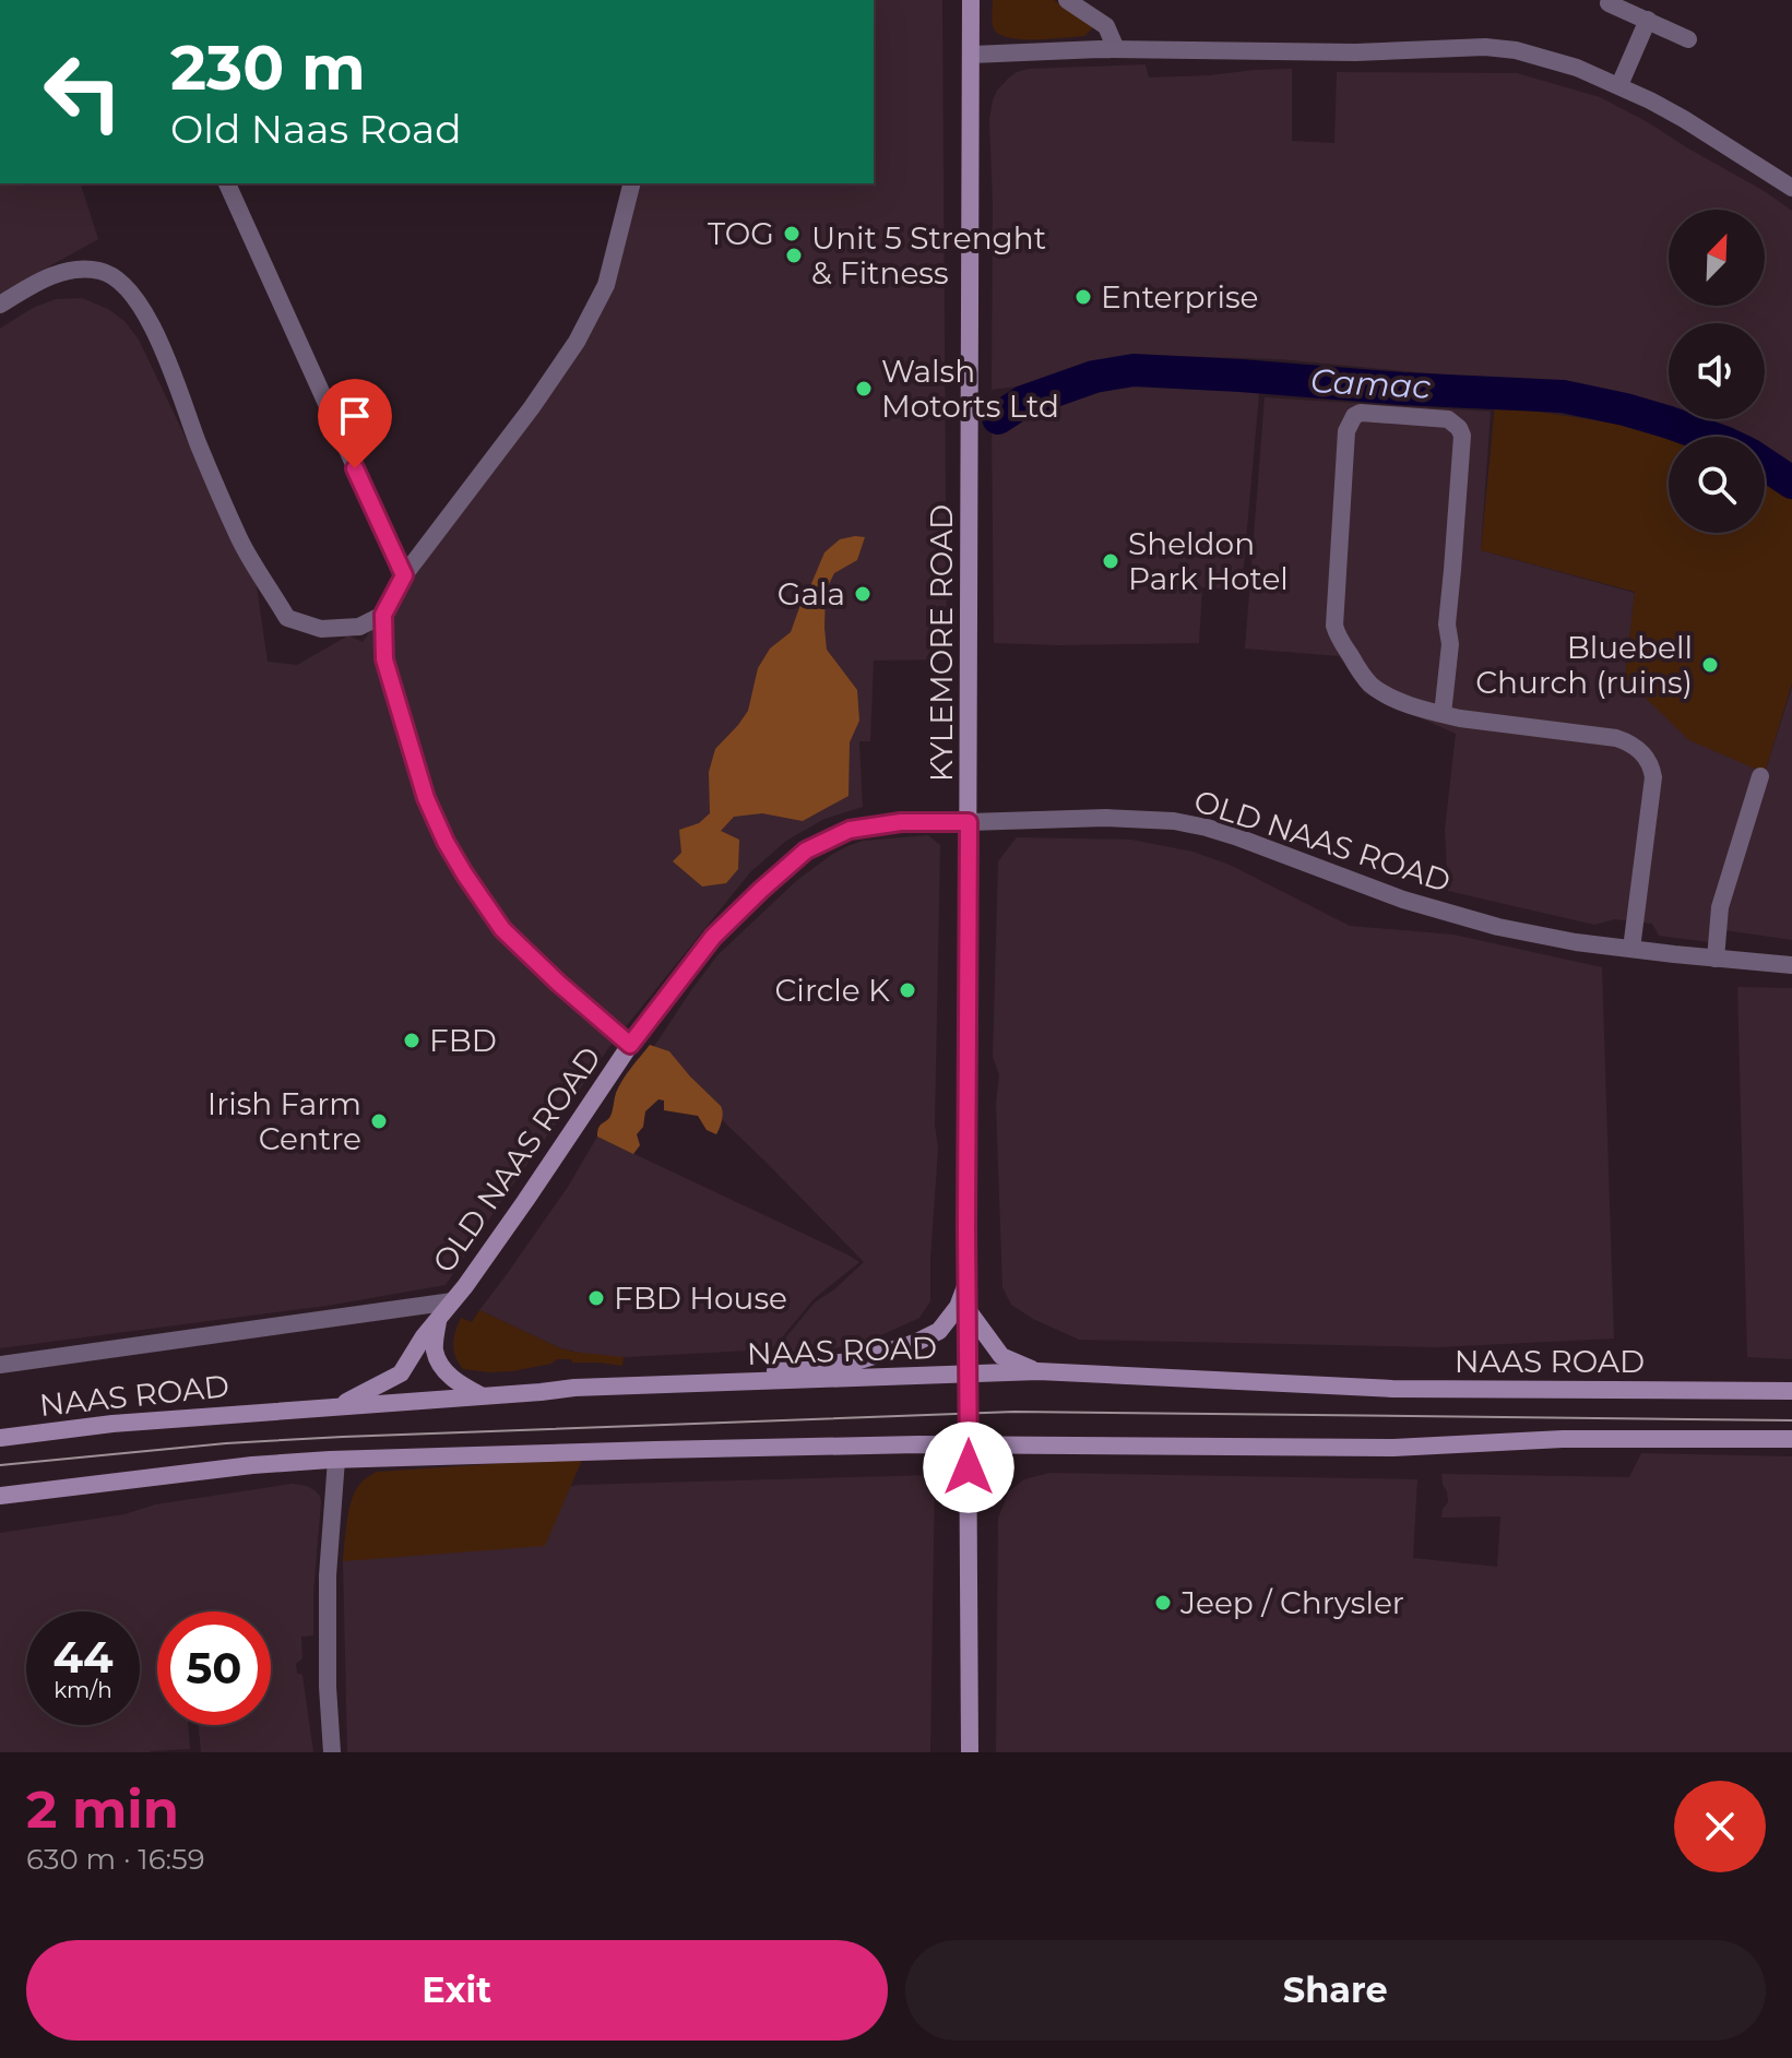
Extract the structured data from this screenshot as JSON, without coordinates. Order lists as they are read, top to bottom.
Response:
{
  "streets": {
    "main road": ["KYLEMORE ROAD", "OLD NAAS ROAD", "NAAS ROAD"]
  },
  "crossings": [
    ["KYLEMORE ROAD", "OLD NAAS ROAD"],
    ["KYLEMORE ROAD", "NAAS ROAD"],
    ["OLD NAAS ROAD", "NAAS ROAD"]
  ],
  "water": ["Camac"],
  "places": [
    "TOG",
    "Unit 5 Strenght & Fitness",
    "Enterprise",
    "Walsh Motorts Ltd",
    "Sheldon Park Hotel",
    "Gala",
    "Bluebell Church (ruins)",
    "Circle K",
    "FBD",
    "Irish Farm Centre",
    "FBD House",
    "Jeep / Chrysler"
  ],
  "north": "top right",
  "page": {
    "turn": ["230 m", "Old Naas Road"],
    "speed": "44 km/h",
    "limit": "50",
    "heading": ["2 min", "630 m · 16:59"],
    "buttons": ["Exit", "Share"]
  }
}
